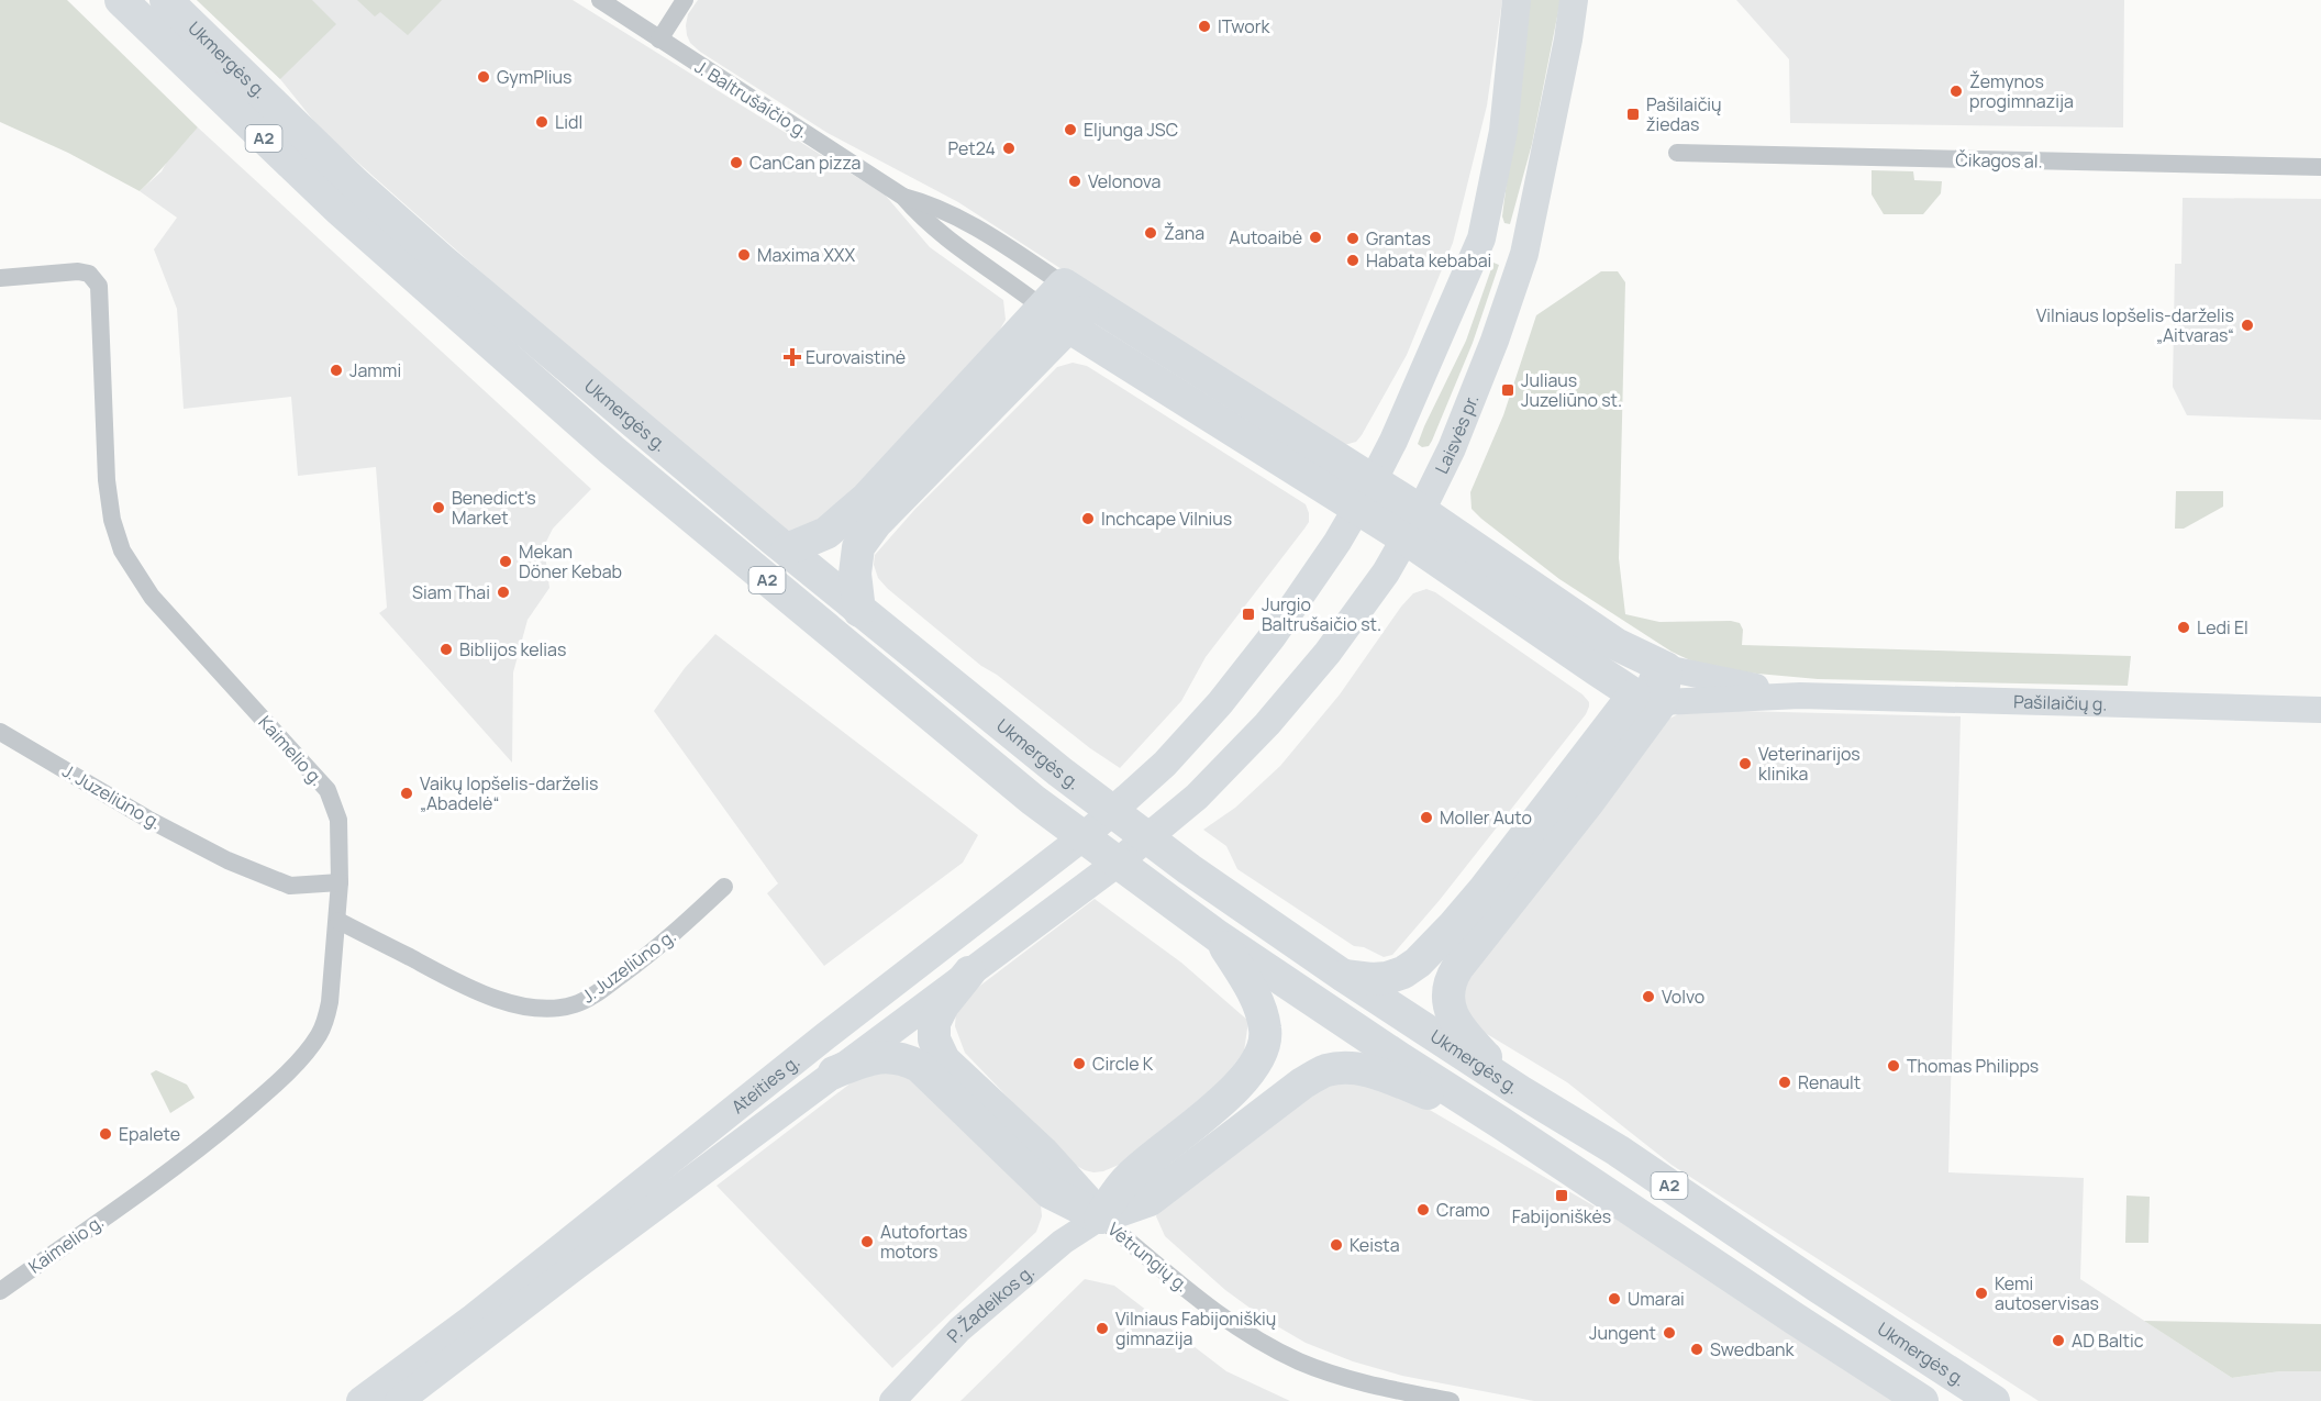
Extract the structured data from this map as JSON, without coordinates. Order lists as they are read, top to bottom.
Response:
{
  "streets": {
    "highway": ["Ukmergės g.", "A2"],
    "main road": ["Laisvės pr.", "Ateities g."],
    "street": [
      "J. Baltrušaičio g.",
      "Čikagos al.",
      "Pašilaičių g.",
      "Kaimelio g.",
      "J. Juzeliūno g.",
      "Vėtrungių g.",
      "P. Žadeikos g."
    ]
  },
  "crossings": [
    ["Laisvės pr.", "Ateities g."],
    ["Kaimelio g.", "J. Juzeliūno g."],
    ["Vėtrungių g.", "P. Žadeikos g."]
  ],
  "places": {
    "other": [
      "ITwork",
      "GymPlius",
      "Žemynos progimnazija",
      "Lidl",
      "Eljunga JSC",
      "Pet24",
      "CanCan pizza",
      "Velonova",
      "Žana",
      "Autoaibė",
      "Grantas",
      "Maxima XXX",
      "Habata kebabai",
      "Vilniaus lopšelis-darželis „Aitvaras“",
      "Jammi",
      "Benedict's Market",
      "Inchcape Vilnius",
      "Mekan Döner Kebab",
      "Siam Thai",
      "Ledi El",
      "Biblijos kelias",
      "Veterinarijos klinika",
      "Vaikų lopšelis-darželis „Abadelė“",
      "Moller Auto",
      "Volvo",
      "Circle K",
      "Thomas Philipps",
      "Renault",
      "Epalete",
      "Cramo",
      "Autofortas motors",
      "Keista",
      "Kemi autoservisas",
      "Umarai",
      "Vilniaus Fabijoniškių gimnazija",
      "Jungent",
      "AD Baltic",
      "Swedbank"
    ],
    "transit": [
      "Pašilaičių žiedas",
      "Juliaus Juzeliūno st.",
      "Jurgio Baltrušaičio st.",
      "Fabijoniškės"
    ],
    "health": ["Eurovaistinė"]
  }
}
